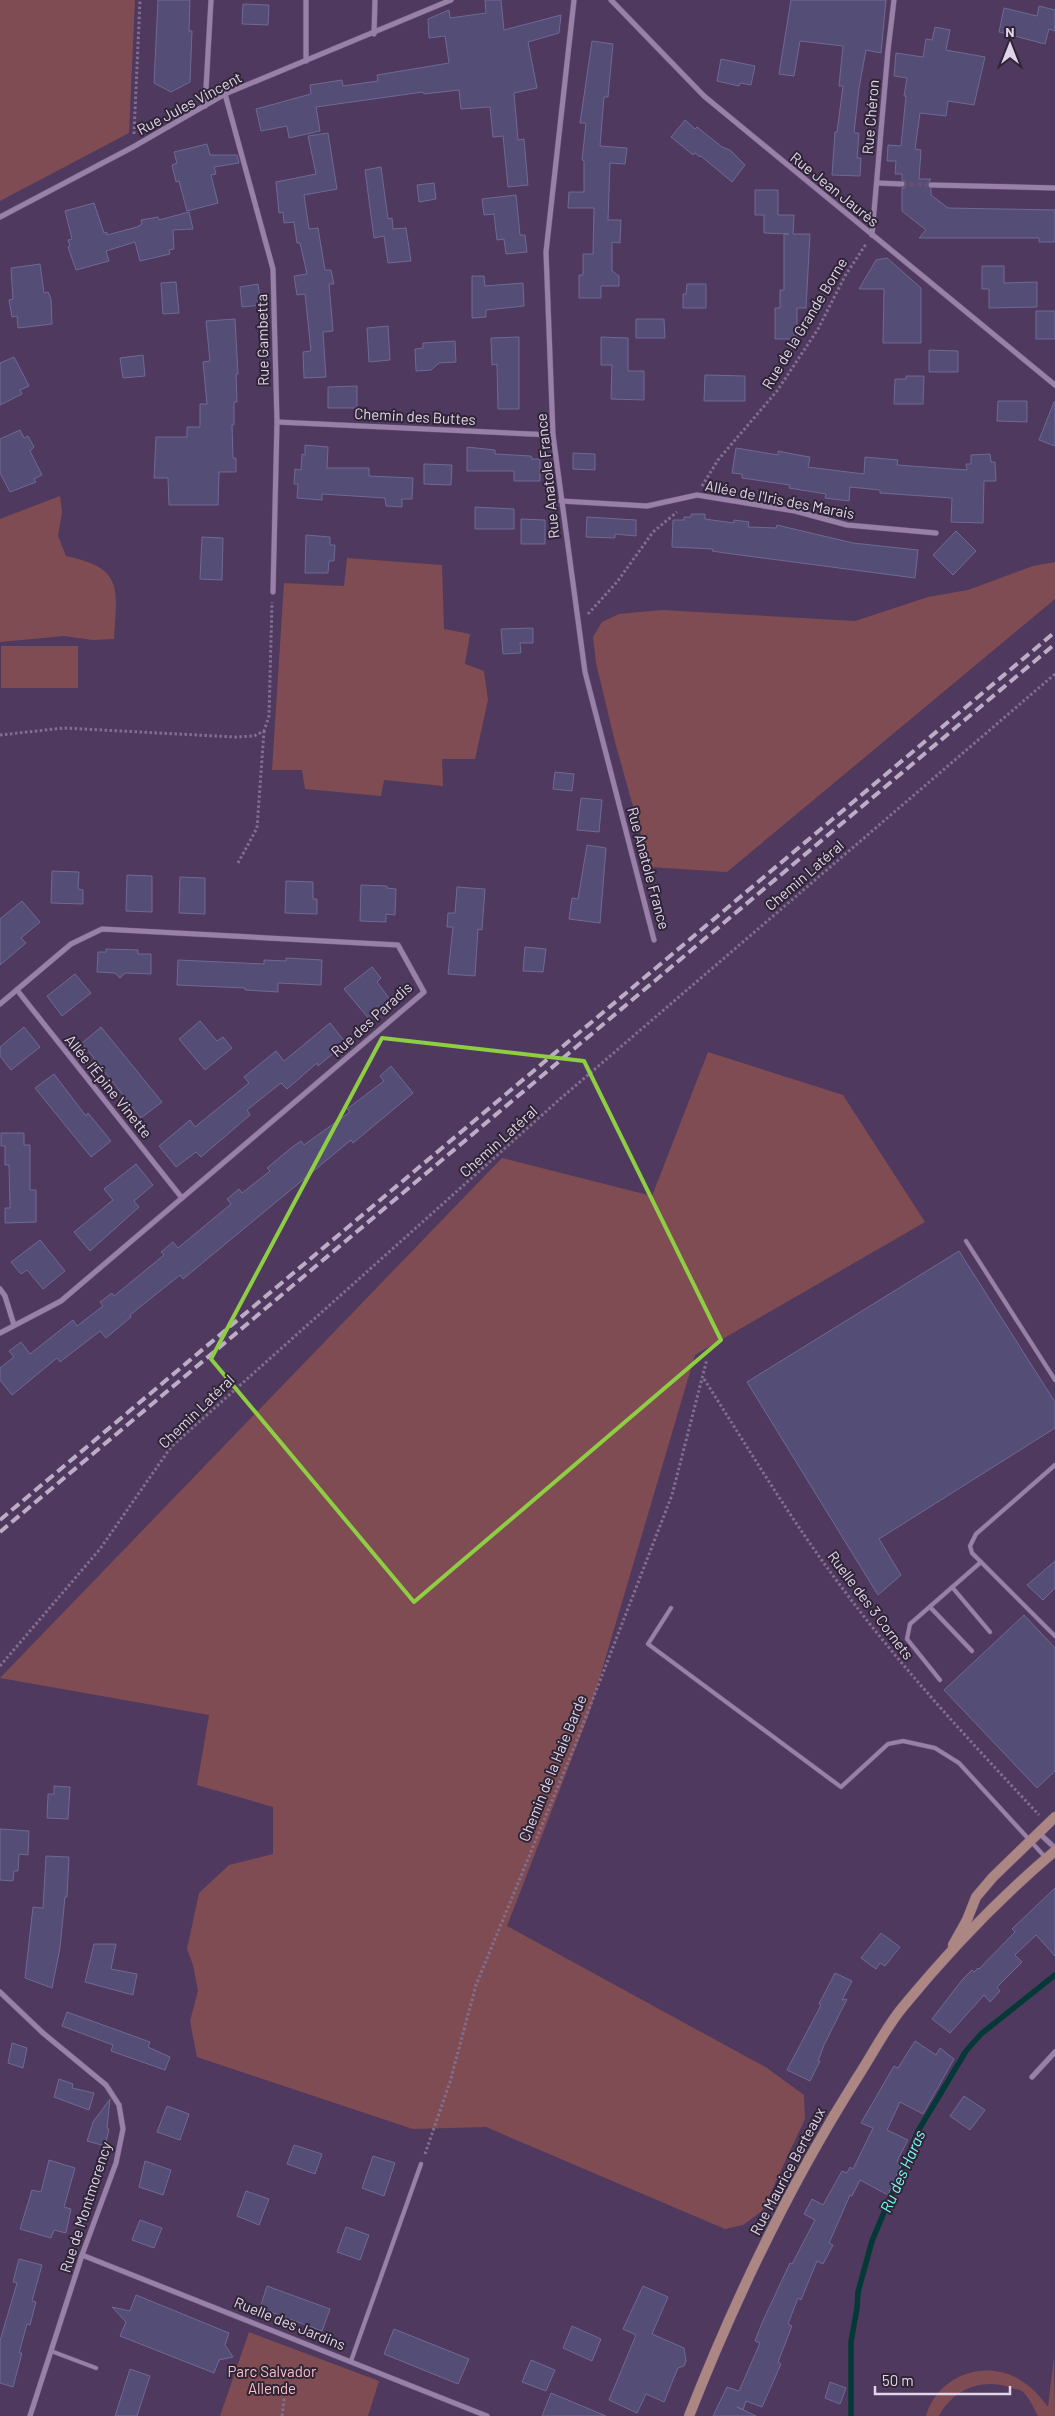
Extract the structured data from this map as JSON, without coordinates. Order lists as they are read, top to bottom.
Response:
{
  "streets": {
    "main road": ["Rue Maurice Berteaux"],
    "street": [
      "Rue Jules Vincent",
      "Rue Chéron",
      "Rue Jean Jaurès",
      "Rue Gambetta",
      "Chemin des Buttes",
      "Rue Anatole France",
      "Allée de l'Iris des Marais",
      "Rue des Paradis",
      "Allée l'Épine Vinette",
      "Rue de Montmorency",
      "Ruelle des Jardins"
    ],
    "path": [
      "Rue de la Grande Borne",
      "Chemin Latéral",
      "Ruelle des 3 Cornets",
      "Chemin de la Haie Barde"
    ]
  },
  "crossings": [
    ["Rue Jules Vincent", "Rue Gambetta"],
    ["Rue Chéron", "Rue Jean Jaurès"],
    ["Rue Chéron", "Rue de la Grande Borne"],
    ["Rue Jean Jaurès", "Rue de la Grande Borne"],
    ["Rue de la Grande Borne", "Rue Anatole France"],
    ["Rue de la Grande Borne", "Allée de l'Iris des Marais"],
    ["Rue Gambetta", "Chemin des Buttes"],
    ["Chemin des Buttes", "Rue Anatole France"],
    ["Rue Anatole France", "Allée de l'Iris des Marais"],
    ["Rue des Paradis", "Allée l'Épine Vinette"],
    ["Ruelle des 3 Cornets", "Chemin de la Haie Barde"],
    ["Ruelle des 3 Cornets", "Rue Maurice Berteaux"],
    ["Rue de Montmorency", "Ruelle des Jardins"]
  ],
  "water": ["Ru des Haras"],
  "parks": ["Parc Salvador Allende"],
  "scale_bar": "50 m",
  "north": "top"
}
